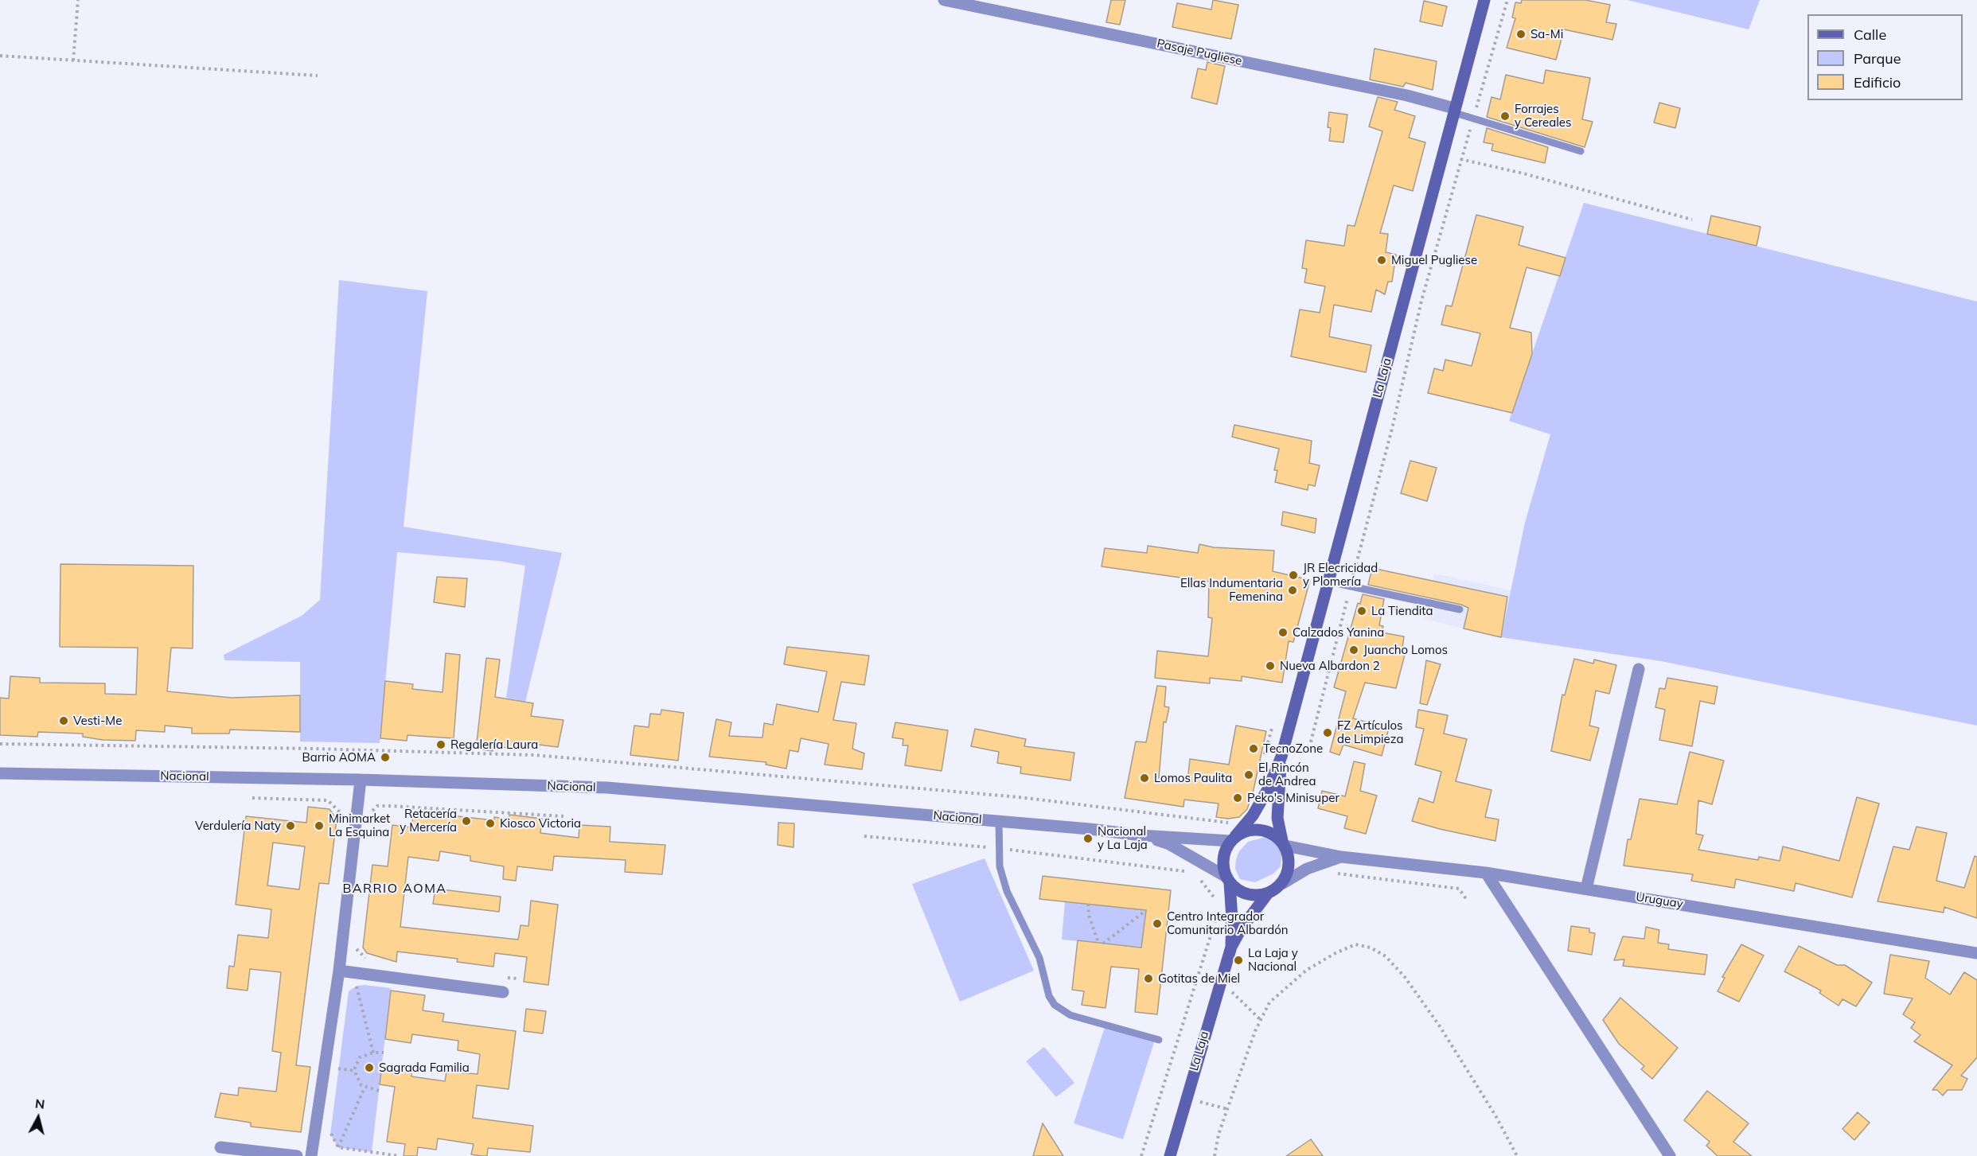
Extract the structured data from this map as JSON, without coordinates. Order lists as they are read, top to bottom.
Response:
{
  "streets": {
    "main road": ["La Laja"],
    "street": ["Pasaje Pugliese", "Nacional", "Uruguay"]
  },
  "crossings": [
    ["Pasaje Pugliese", "La Laja"],
    ["La Laja", "Nacional"],
    ["La Laja", "Uruguay"],
    ["Nacional", "Uruguay"]
  ],
  "districts": ["BARRIO AOMA"],
  "places": [
    "Sa-Mi",
    "Forrajes y Cereales",
    "Miguel Pugliese",
    "JR Elecricidad y Plomería",
    "Ellas Indumentaria Femenina",
    "La Tiendita",
    "Calzados Yanina",
    "Juancho Lomos",
    "Nueva Albardon 2",
    "Vesti-Me",
    "FZ Artículos de Limpieza",
    "Regalería Laura",
    "TecnoZone",
    "Barrio AOMA",
    "El Rincón de Andrea",
    "Lomos Paulita",
    "Peko's Minisuper",
    "Retacería y Mercería",
    "Kiosco Victoria",
    "Verdulería Naty",
    "Minimarket La Esquina",
    "Nacional y La Laja",
    "Centro Integrador Comunitario Albardón",
    "La Laja y Nacional",
    "Gotitas de Miel",
    "Sagrada Familia"
  ],
  "legend": ["Calle", "Parque", "Edificio"],
  "north": "top"
}
